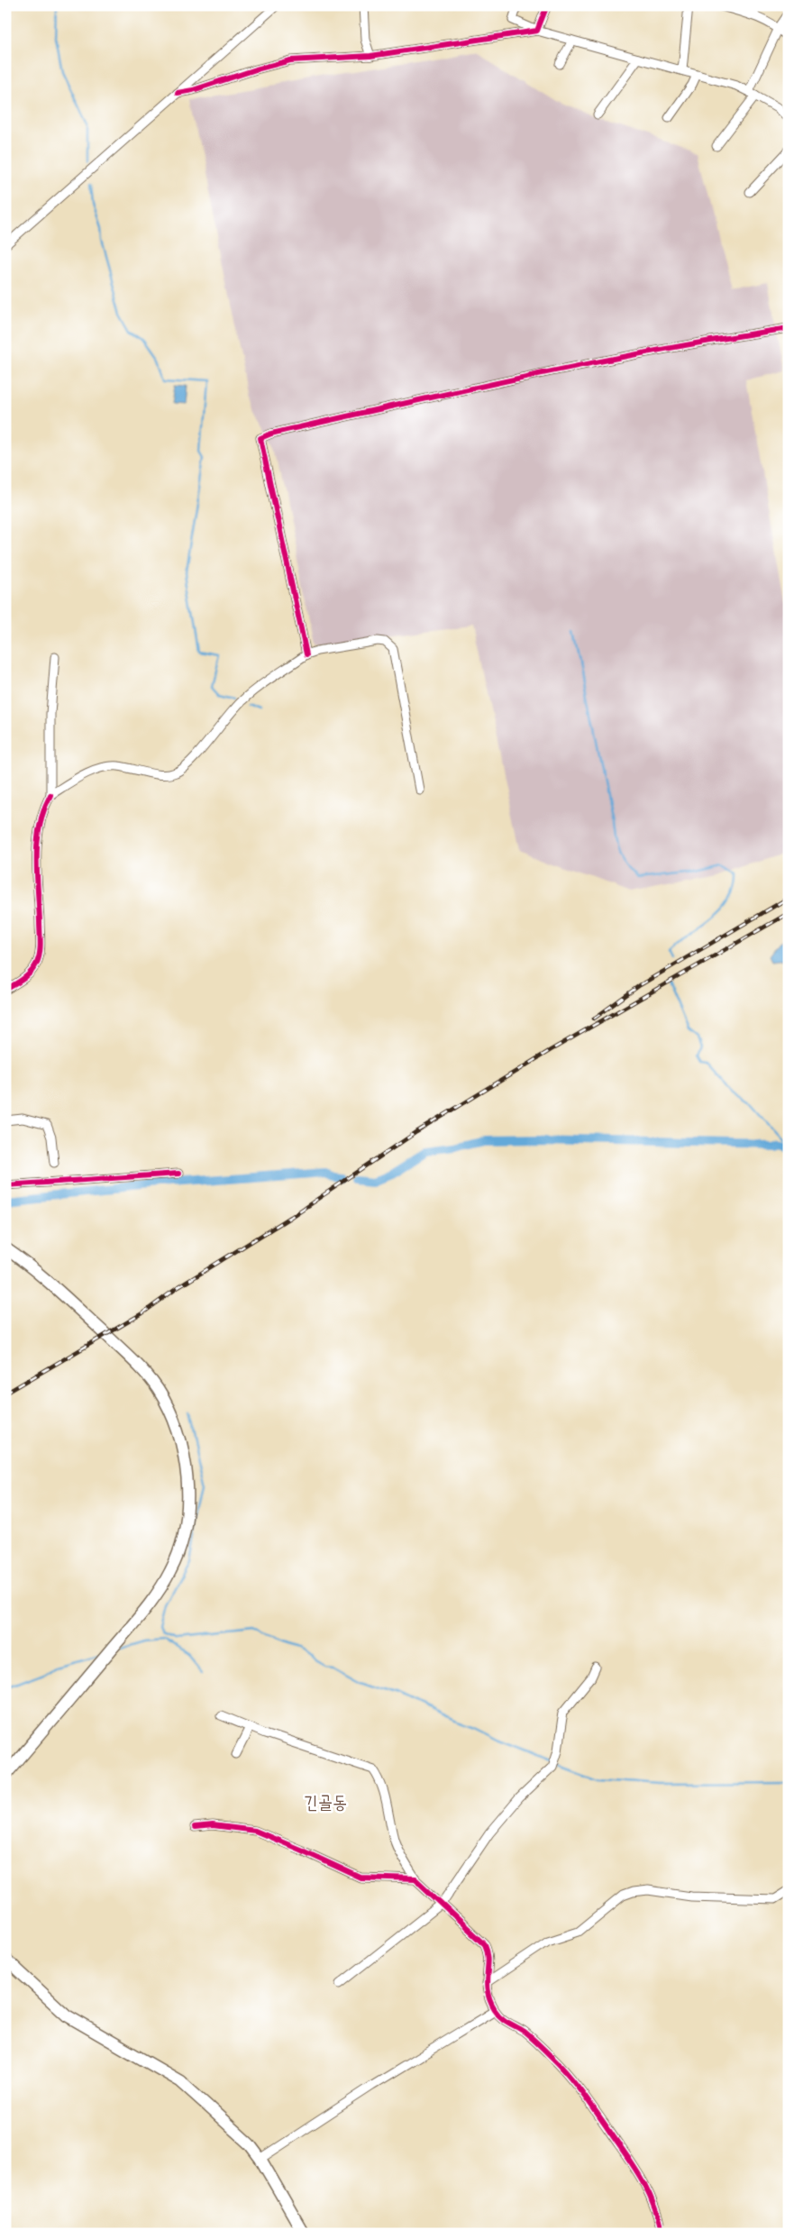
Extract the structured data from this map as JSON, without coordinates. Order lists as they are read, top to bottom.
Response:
{
  "districts": ["긴골동"]
}
